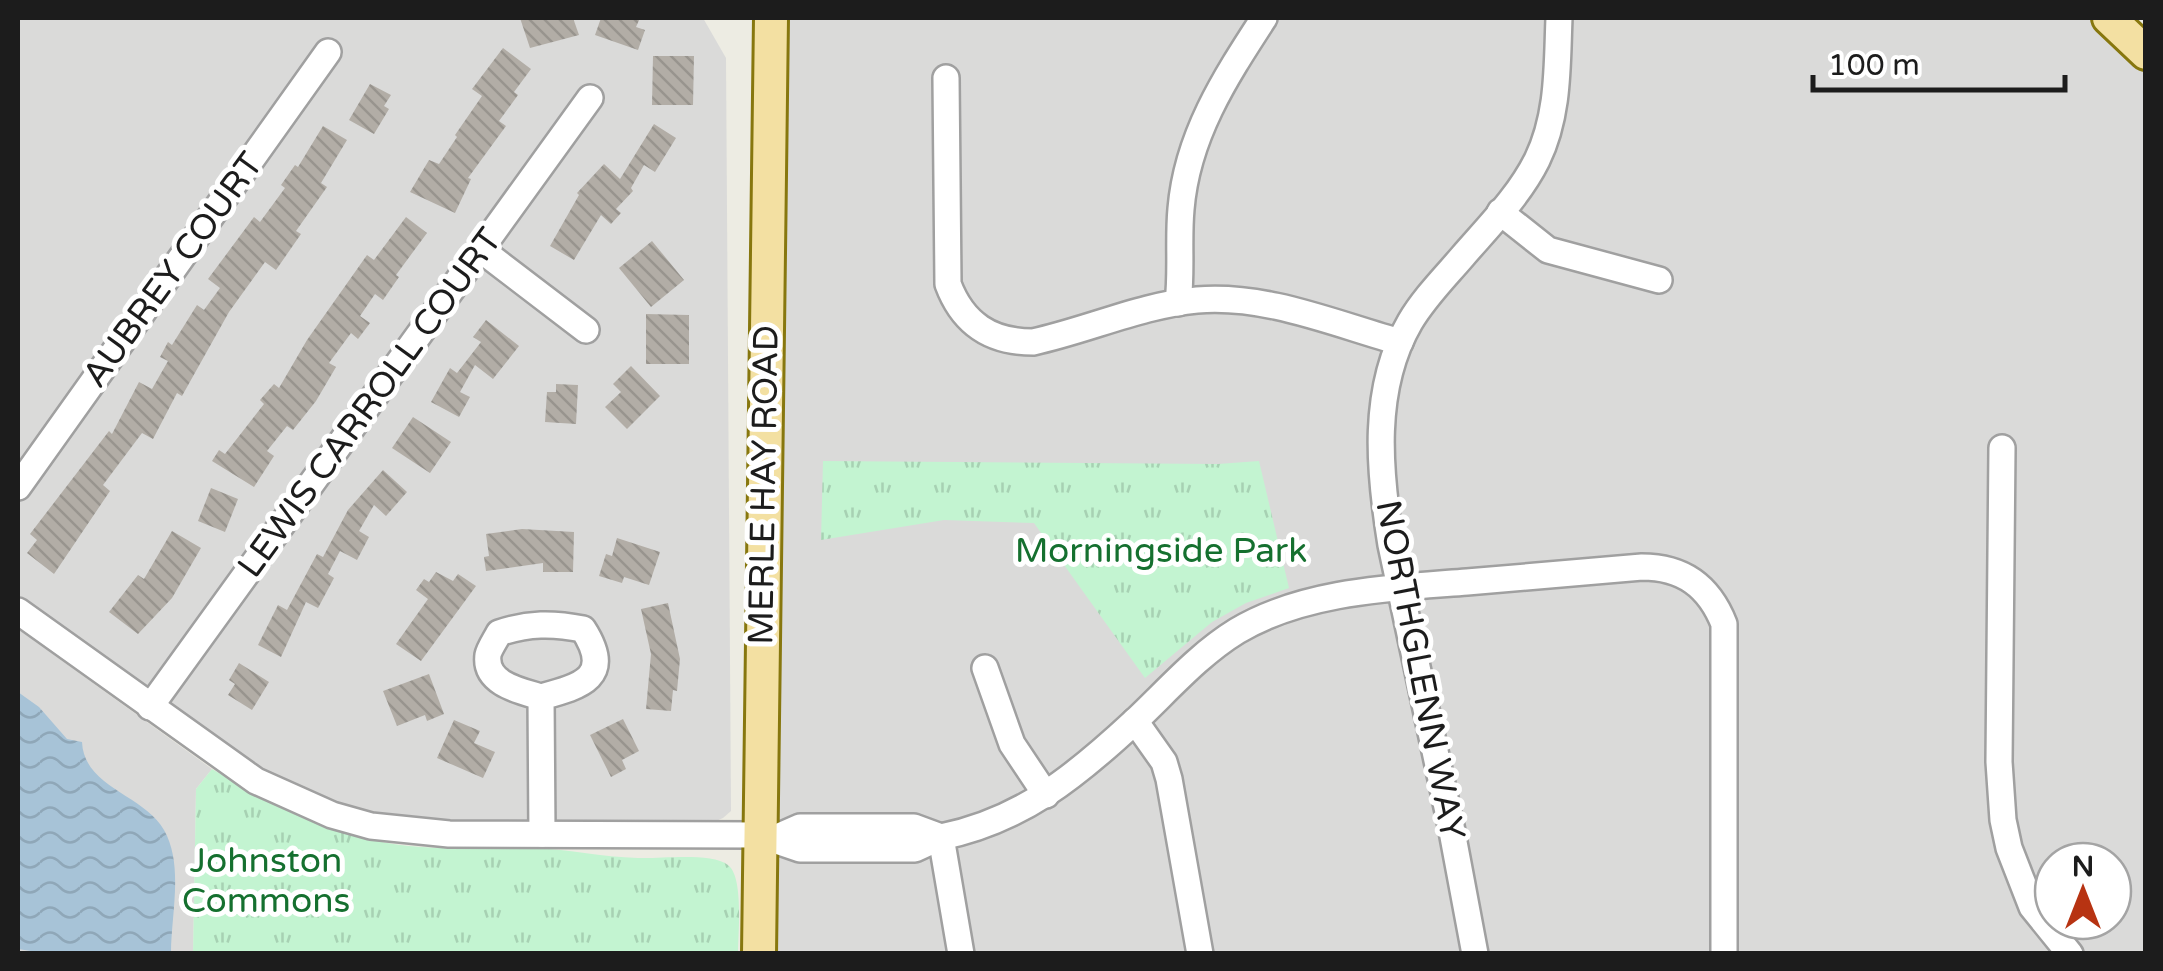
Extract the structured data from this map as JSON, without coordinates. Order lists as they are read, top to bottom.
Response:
{
  "streets": {
    "main road": ["MERLE HAY ROAD"],
    "street": ["AUBREY COURT", "LEWIS CARROLL COURT", "NORTHGLENN WAY"]
  },
  "parks": ["Morningside Park", "Johnston Commons"],
  "scale_bar": "100 m",
  "north": "top"
}
